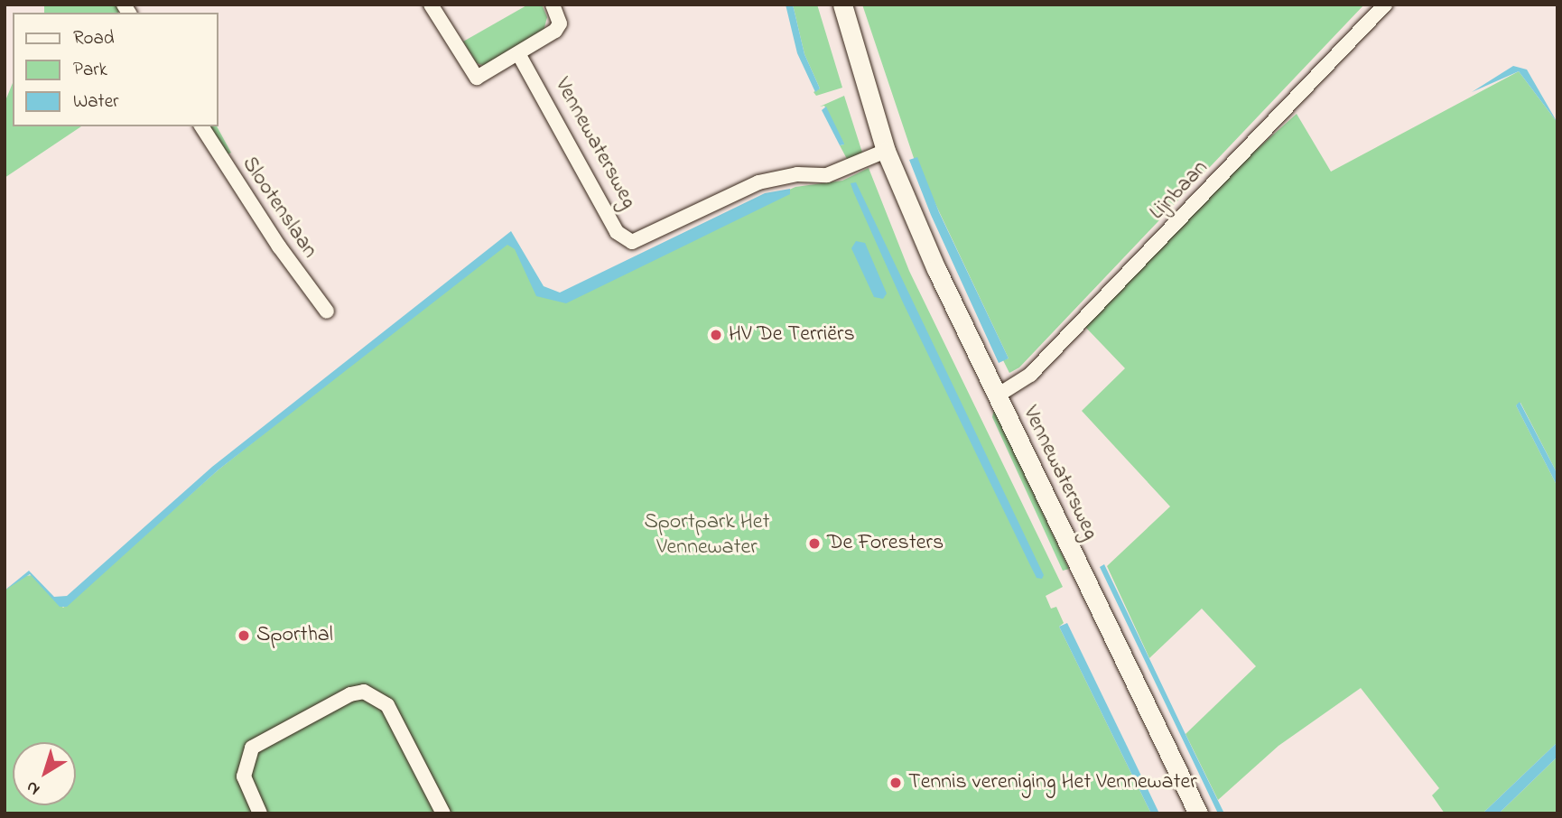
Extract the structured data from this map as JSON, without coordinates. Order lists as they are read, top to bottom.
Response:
{
  "streets": {
    "street": ["Vennewatersweg", "Lijnbaan", "Slootenslaan"]
  },
  "crossings": [
    ["Vennewatersweg", "Lijnbaan"]
  ],
  "parks": ["Sportpark Het Vennewater"],
  "places": [
    "HV De Terriërs",
    "De Foresters",
    "Sporthal",
    "Tennis vereniging Het Vennewater"
  ],
  "legend": ["Road", "Park", "Water"],
  "north": "bottom left"
}
